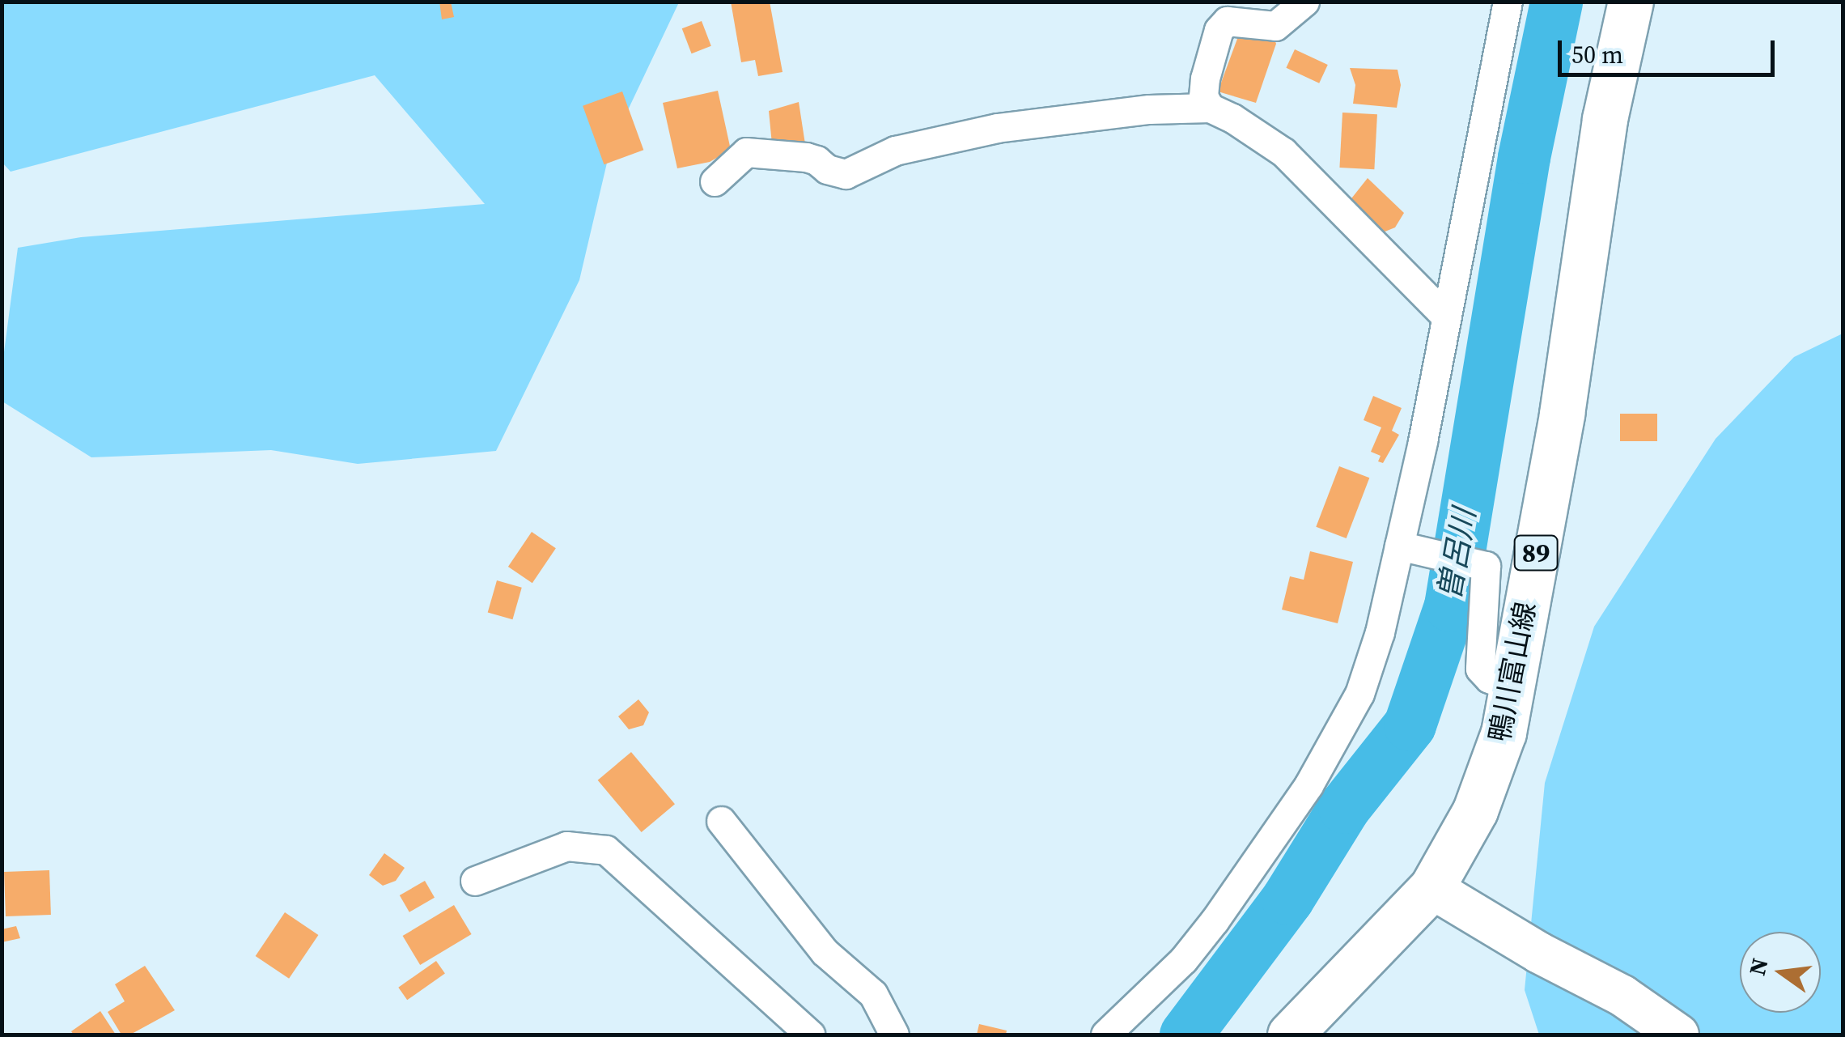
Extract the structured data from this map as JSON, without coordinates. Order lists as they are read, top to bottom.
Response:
{
  "streets": {
    "main road": ["89", "鴨川富山線"]
  },
  "water": ["曽呂川"],
  "scale_bar": "50 m",
  "north": "left"
}
